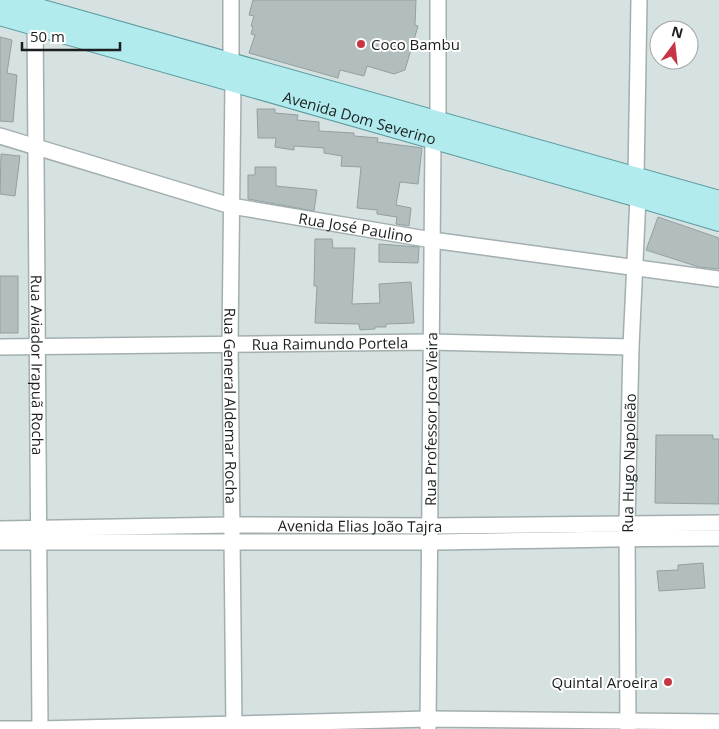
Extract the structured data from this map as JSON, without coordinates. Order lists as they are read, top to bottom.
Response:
{
  "streets": {
    "main road": ["Avenida Dom Severino"],
    "street": [
      "Rua José Paulino",
      "Rua Raimundo Portela",
      "Rua Aviador Irapuã Rocha",
      "Rua General Aldemar Rocha",
      "Rua Professor Joca Vieira",
      "Rua Hugo Napoleão",
      "Avenida Elias João Tajra"
    ]
  },
  "crossings": [
    ["Avenida Dom Severino", "Rua Aviador Irapuã Rocha"],
    ["Avenida Dom Severino", "Rua General Aldemar Rocha"],
    ["Avenida Dom Severino", "Rua Professor Joca Vieira"],
    ["Avenida Dom Severino", "Rua Hugo Napoleão"],
    ["Rua José Paulino", "Rua Aviador Irapuã Rocha"],
    ["Rua José Paulino", "Rua General Aldemar Rocha"],
    ["Rua José Paulino", "Rua Professor Joca Vieira"],
    ["Rua José Paulino", "Rua Hugo Napoleão"],
    ["Rua Raimundo Portela", "Rua Aviador Irapuã Rocha"],
    ["Rua Raimundo Portela", "Rua General Aldemar Rocha"],
    ["Rua Raimundo Portela", "Rua Professor Joca Vieira"],
    ["Rua Raimundo Portela", "Rua Hugo Napoleão"],
    ["Rua Aviador Irapuã Rocha", "Avenida Elias João Tajra"],
    ["Rua General Aldemar Rocha", "Avenida Elias João Tajra"],
    ["Rua Professor Joca Vieira", "Avenida Elias João Tajra"],
    ["Rua Hugo Napoleão", "Avenida Elias João Tajra"]
  ],
  "places": ["Coco Bambu", "Quintal Aroeira"],
  "scale_bar": "50 m",
  "north": "top"
}
